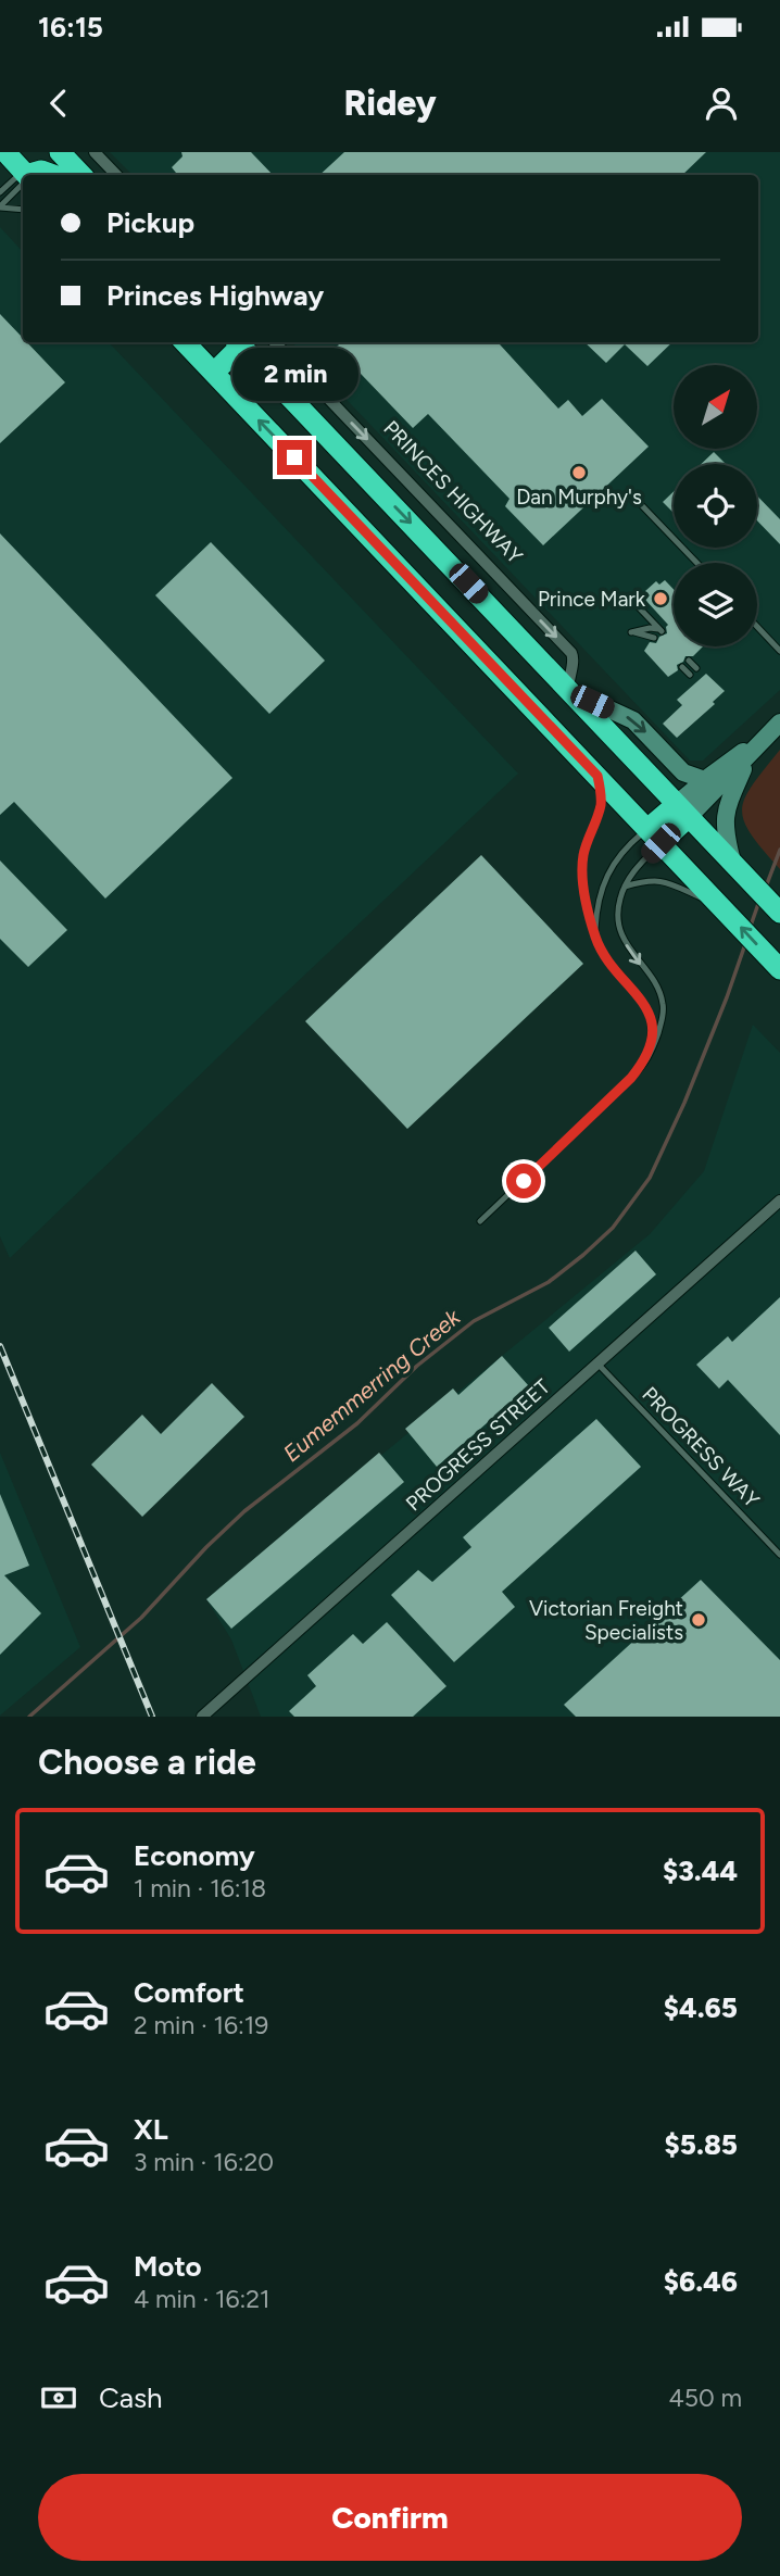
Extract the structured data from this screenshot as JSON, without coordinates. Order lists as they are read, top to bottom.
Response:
{
  "streets": {
    "street": ["PRINCES HIGHWAY", "PROGRESS STREET"],
    "lane": ["PROGRESS WAY"]
  },
  "crossings": [
    ["PROGRESS STREET", "PROGRESS WAY"]
  ],
  "one_way": ["PRINCES HIGHWAY"],
  "water": ["Eumemmerring Creek"],
  "places": ["Dan Murphy's", "Prince Mark", "Victorian Freight Specialists"],
  "north": "top right",
  "page": {
    "status": "16:15",
    "header": "Ridey",
    "banner": ["Pickup", "Princes Highway"],
    "bubble": "2 min",
    "heading": "Choose a ride",
    "list": [
      {
        "name": "Economy",
        "note": "1 min · 16:18",
        "value": "$3.44"
      },
      {
        "name": "Comfort",
        "note": "2 min · 16:19",
        "value": "$4.65"
      },
      {
        "name": "XL",
        "note": "3 min · 16:20",
        "value": "$5.85"
      },
      {
        "name": "Moto",
        "note": "4 min · 16:21",
        "value": "$6.46"
      }
    ],
    "pay": ["Cash", "450 m"],
    "buttons": "Confirm"
  }
}
